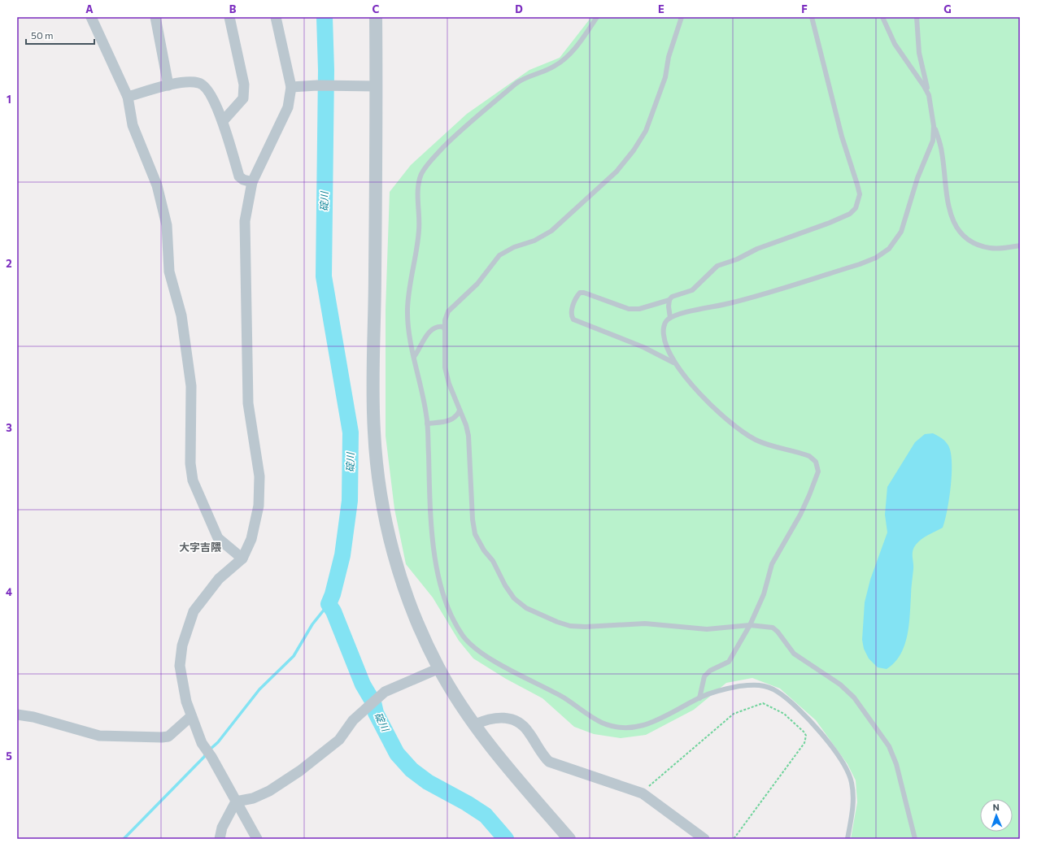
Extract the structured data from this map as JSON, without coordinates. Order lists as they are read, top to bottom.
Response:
{
  "districts": ["大字吉隈"],
  "water": ["碇川"],
  "scale_bar": "50 m",
  "north": "top",
  "grid": {
    "columns": [
      "A",
      "B",
      "C",
      "D",
      "E",
      "F",
      "G"
    ],
    "rows": [
      "1",
      "2",
      "3",
      "4",
      "5"
    ]
  }
}
